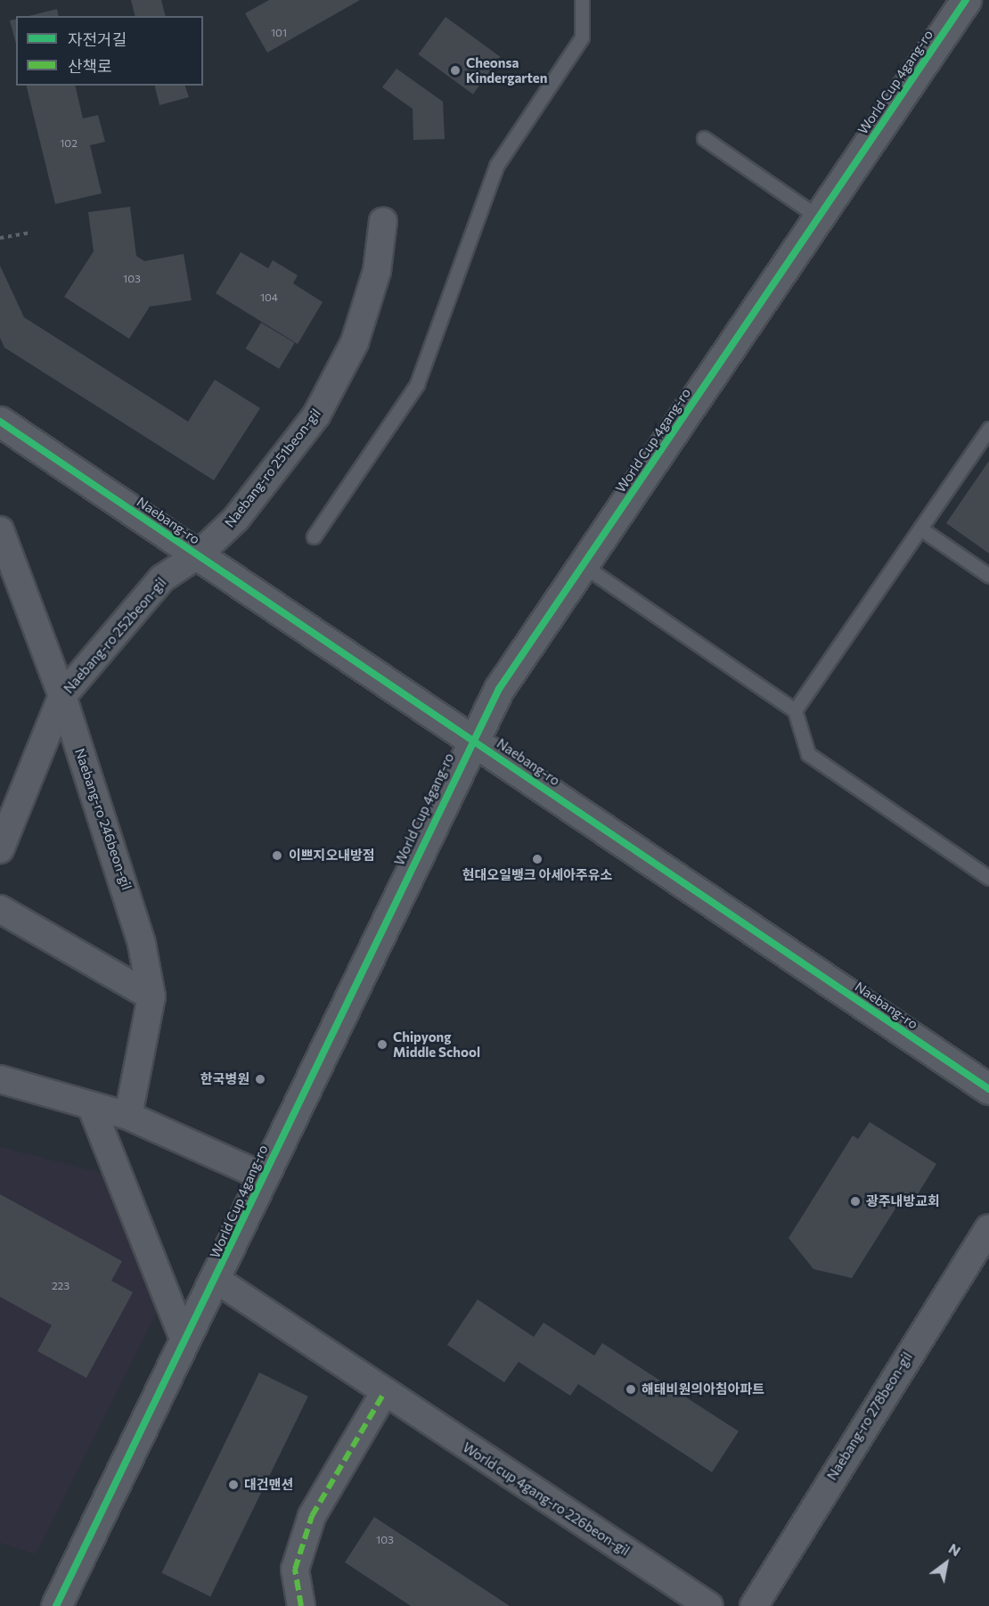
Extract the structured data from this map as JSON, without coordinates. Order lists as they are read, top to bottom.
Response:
{
  "streets": {
    "street": [
      "World Cup 4gang-ro",
      "Naebang-ro 251beon-gil",
      "Naebang-ro",
      "Naebang-ro 252beon-gil",
      "Naebang-ro 246beon-gil",
      "Naebang-ro 278beon-gil",
      "World cup 4gang-ro 226beon-gil"
    ]
  },
  "crossings": [
    ["World Cup 4gang-ro", "Naebang-ro"],
    ["World Cup 4gang-ro", "World cup 4gang-ro 226beon-gil"],
    ["Naebang-ro 251beon-gil", "Naebang-ro"],
    ["Naebang-ro 251beon-gil", "Naebang-ro 252beon-gil"],
    ["Naebang-ro", "Naebang-ro 252beon-gil"],
    ["Naebang-ro 252beon-gil", "Naebang-ro 246beon-gil"]
  ],
  "places": [
    "Cheonsa Kindergarten",
    "이쁘지오내방점",
    "현대오일뱅크 아세아주유소",
    "Chipyong Middle School",
    "한국병원",
    "광주내방교회",
    "해태비원의아침아파트",
    "대건맨션"
  ],
  "house_numbers": [
    "101",
    "102",
    "103",
    "104",
    "223",
    "103"
  ],
  "legend": ["자전거길", "산책로"],
  "north": "top right"
}
